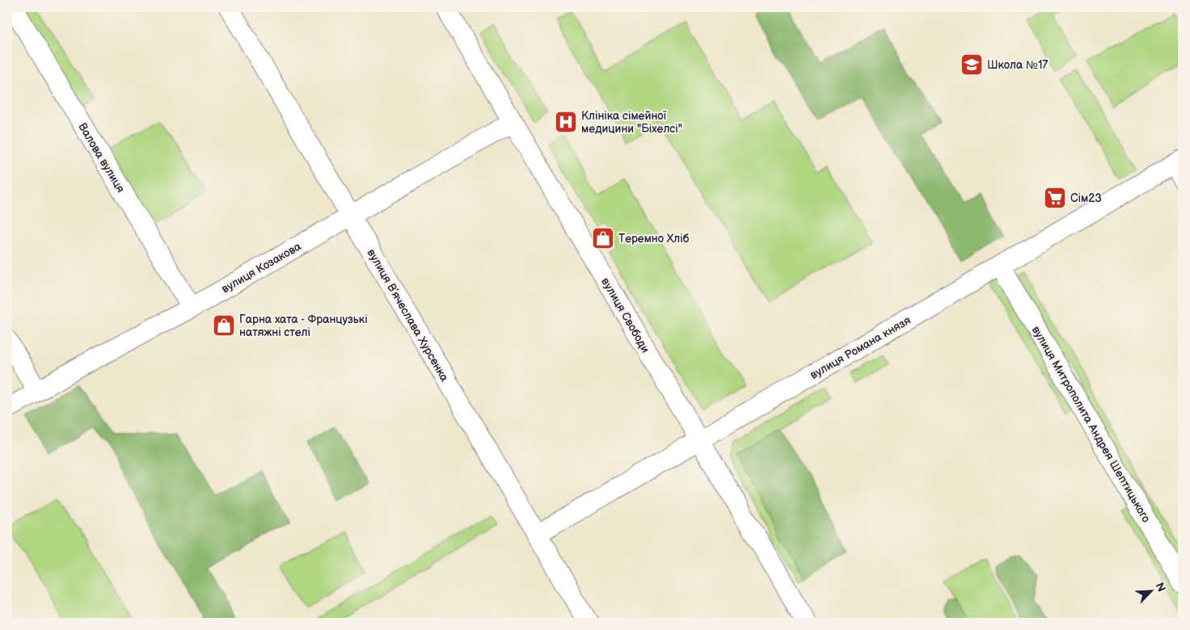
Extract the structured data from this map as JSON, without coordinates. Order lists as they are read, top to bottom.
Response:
{
  "streets": {
    "street": [
      "Валова вулиця",
      "вулиця Козакова",
      "вулиця Вʼячеслава Хурсенка",
      "вулиця Свободи",
      "вулиця Романа князя",
      "вулиця Митрополита Андрея Шептицького"
    ]
  },
  "crossings": [
    ["Валова вулиця", "вулиця Козакова"],
    ["вулиця Козакова", "вулиця Вʼячеслава Хурсенка"],
    ["вулиця Козакова", "вулиця Свободи"],
    ["вулиця Вʼячеслава Хурсенка", "вулиця Романа князя"],
    ["вулиця Свободи", "вулиця Романа князя"],
    ["вулиця Романа князя", "вулиця Митрополита Андрея Шептицького"]
  ],
  "places": {
    "school or university": ["Школа №17"],
    "hospital": ["Клініка сімейної медицини \"Біхелсі\""],
    "supermarket": ["Сім23"],
    "shop": ["Теремно Хліб", "Гарна хата - Французькі натяжні стелі"]
  },
  "north": "top right"
}
